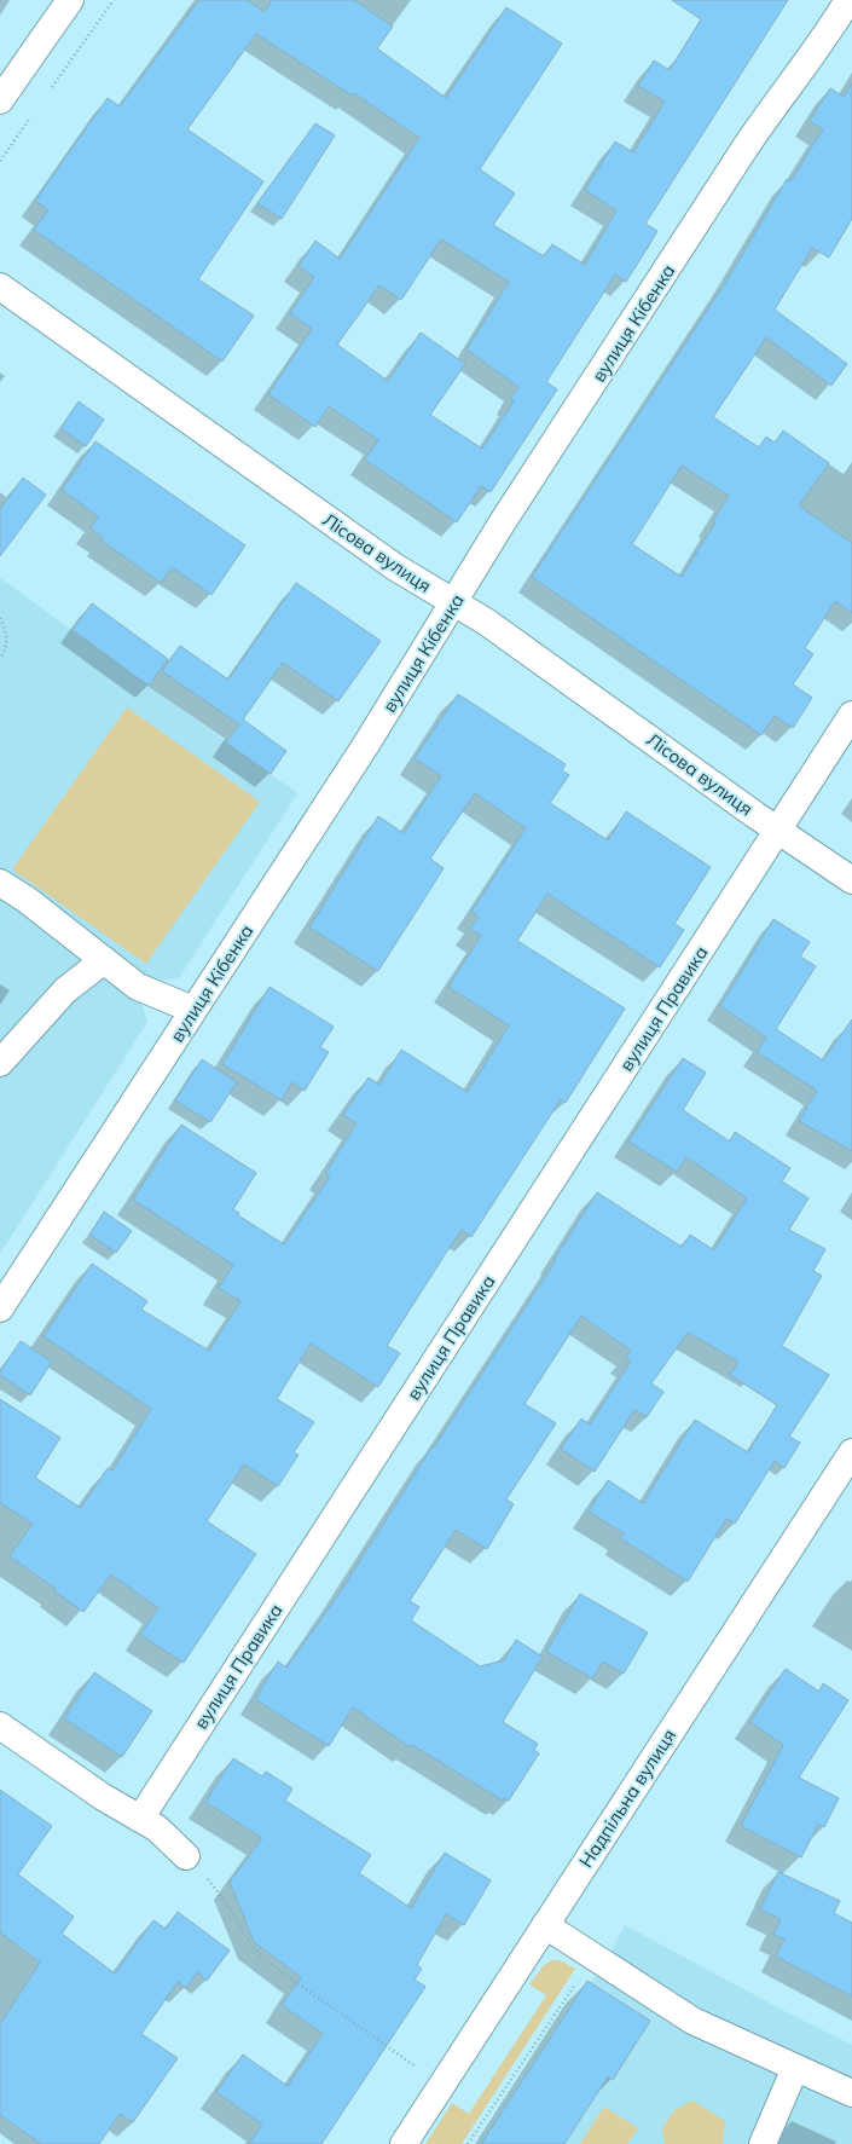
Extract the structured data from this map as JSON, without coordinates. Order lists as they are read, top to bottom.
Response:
{
  "streets": {
    "street": [
      "вулиця Кібенка",
      "Лісова вулиця",
      "вулиця Правика",
      "Надпільна вулиця"
    ]
  },
  "crossings": [
    ["вулиця Кібенка", "Лісова вулиця"],
    ["Лісова вулиця", "вулиця Правика"]
  ]
}
